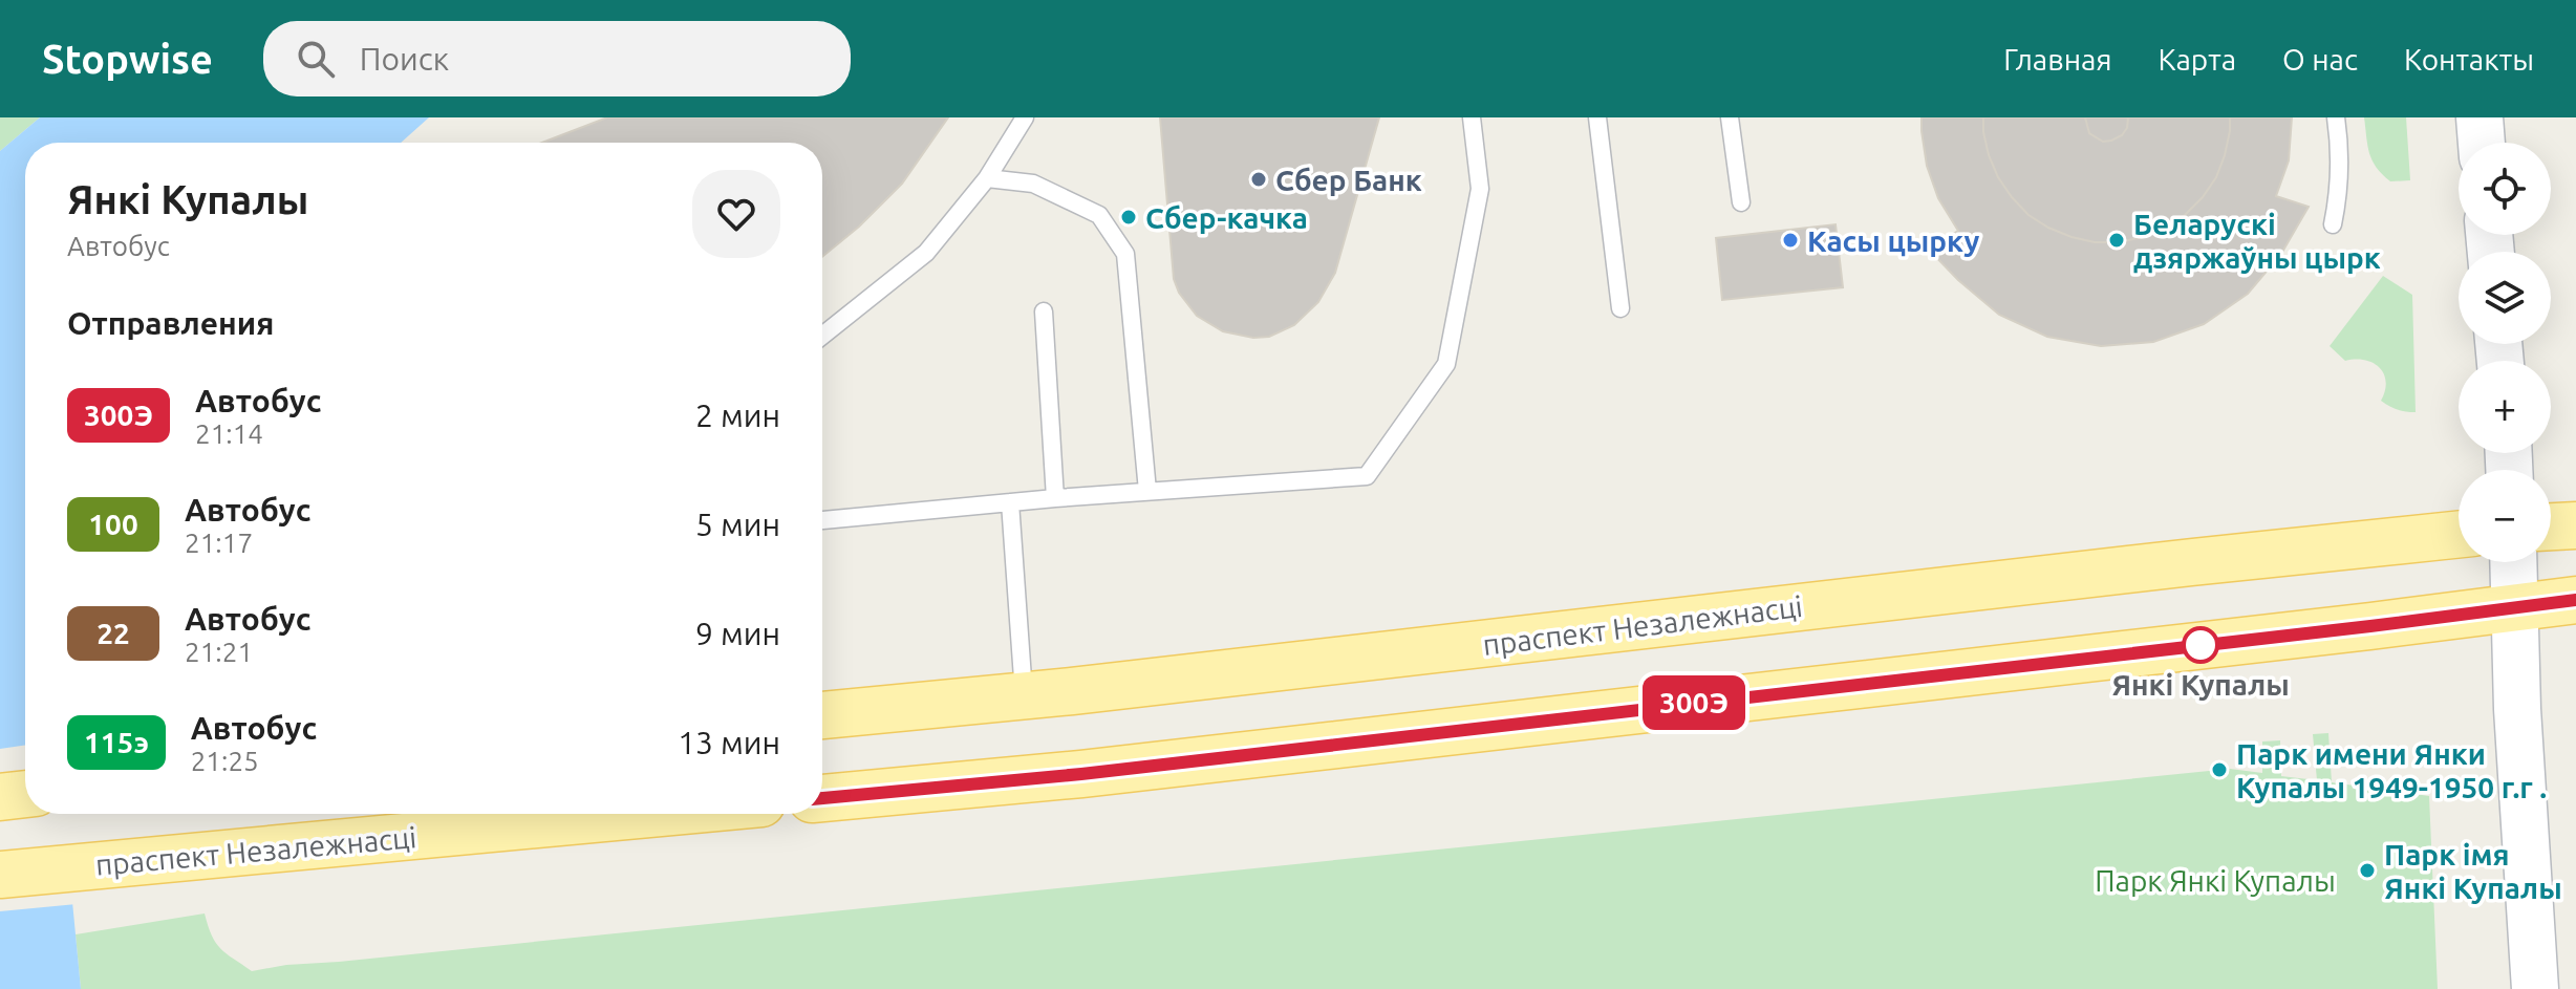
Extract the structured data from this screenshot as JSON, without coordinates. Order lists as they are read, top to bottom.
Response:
{
  "streets": {
    "main road": ["праспект Незалежнасці"]
  },
  "parks": ["Парк Янкі Купалы"],
  "places": [
    "Сбер Банк",
    "Сбер-качка",
    "Касы цырку",
    "Беларускі дзяржаўны цырк",
    "Янкі Купалы",
    "Парк имени Янки Купалы 1949-1950 г.г .",
    "Парк імя Янкі Купалы"
  ],
  "lines": ["bus line 300Э"],
  "page": {
    "header": "Stopwise",
    "search": "Поиск",
    "nav": [
      "Главная",
      "Карта",
      "О нас",
      "Контакты"
    ],
    "on_map": "300Э",
    "map_buttons": ["+", "−"],
    "heading": [
      ["Янкі Купалы", "Автобус"],
      "Отправления"
    ],
    "list": [
      {
        "mark": "300Э",
        "name": "Автобус",
        "note": "21:14",
        "value": "2 мин"
      },
      {
        "mark": "100",
        "name": "Автобус",
        "note": "21:17",
        "value": "5 мин"
      },
      {
        "mark": "22",
        "name": "Автобус",
        "note": "21:21",
        "value": "9 мин"
      },
      {
        "mark": "115э",
        "name": "Автобус",
        "note": "21:25",
        "value": "13 мин"
      }
    ]
  }
}
